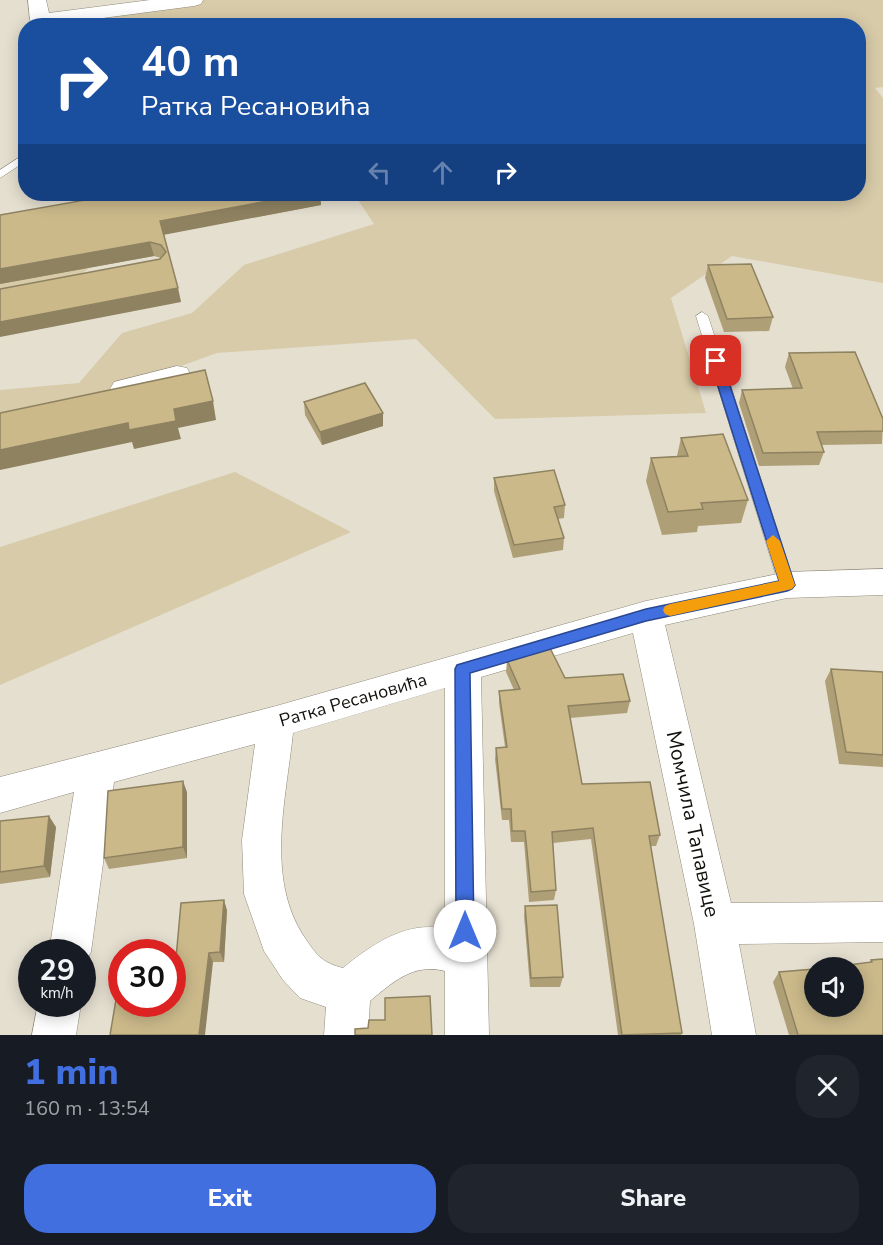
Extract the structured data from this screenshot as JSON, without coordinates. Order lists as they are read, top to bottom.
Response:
{
  "streets": {
    "street": ["Ратка Ресановића", "Момчила Тапавице"]
  },
  "crossings": [
    ["Ратка Ресановића", "Момчила Тапавице"]
  ],
  "page": {
    "turn": ["40 m", "Ратка Ресановића"],
    "speed": "29 km/h",
    "limit": "30",
    "heading": ["1 min", "160 m · 13:54"],
    "buttons": ["Exit", "Share"]
  }
}
